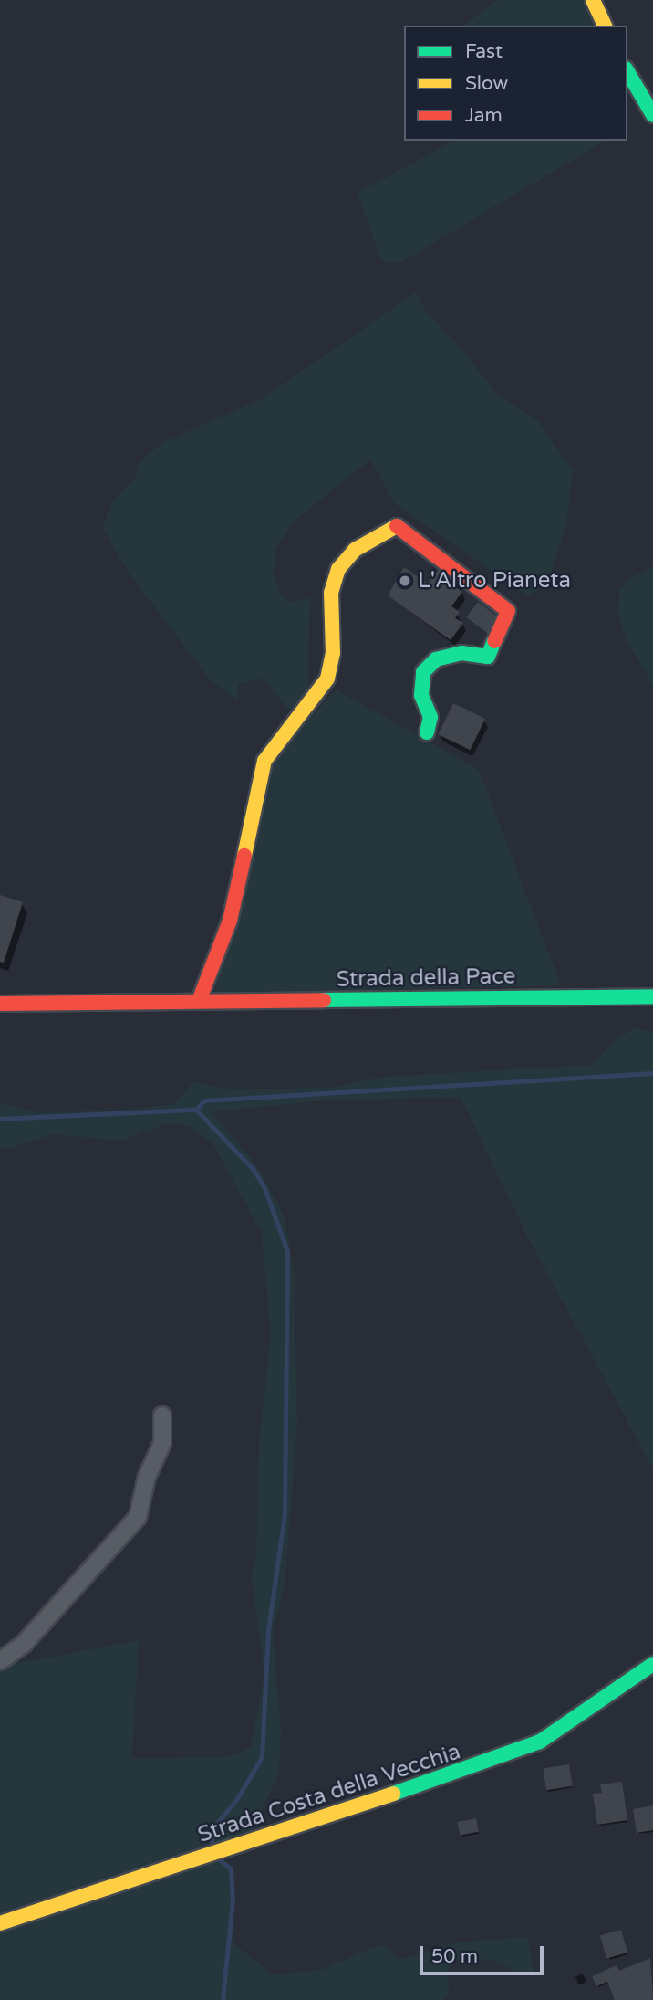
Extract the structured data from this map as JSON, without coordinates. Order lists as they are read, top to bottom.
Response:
{
  "streets": {
    "street": ["Strada della Pace", "Strada Costa della Vecchia"]
  },
  "places": ["L'Altro Pianeta"],
  "legend": ["Fast", "Slow", "Jam"],
  "scale_bar": "50 m"
}
